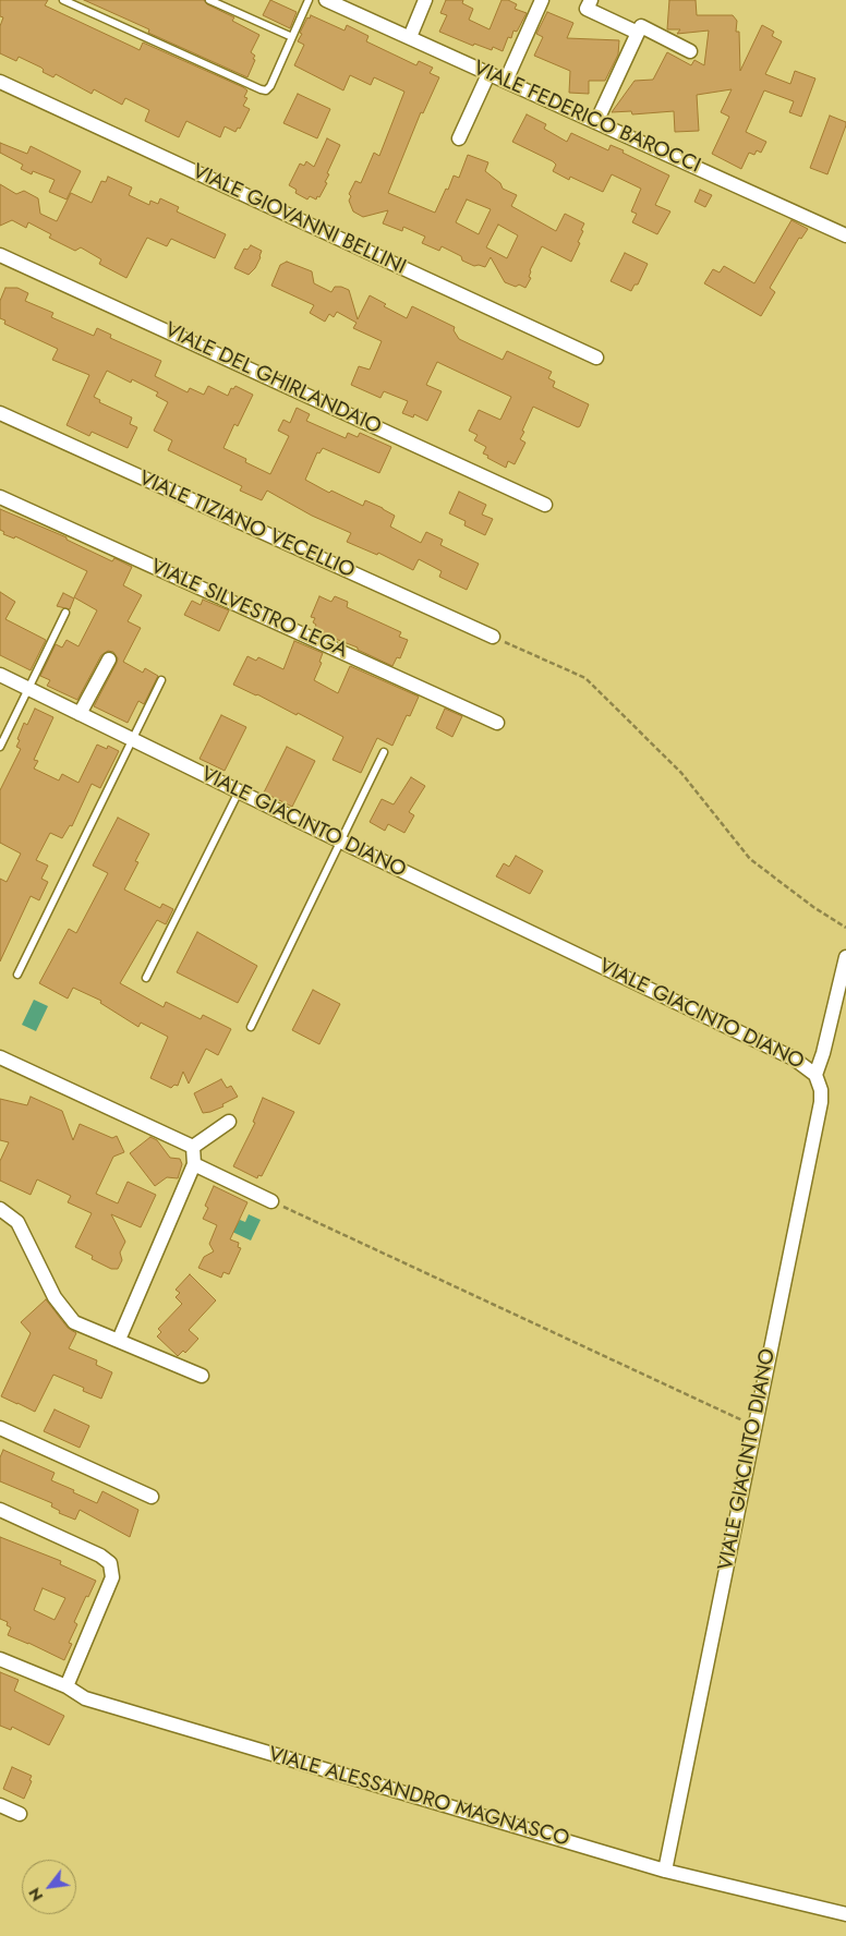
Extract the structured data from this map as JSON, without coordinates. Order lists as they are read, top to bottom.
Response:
{
  "streets": {
    "street": [
      "VIALE FEDERICO BAROCCI",
      "VIALE GIOVANNI BELLINI",
      "VIALE DEL GHIRLANDAIO",
      "VIALE TIZIANO VECELLIO",
      "VIALE SILVESTRO LEGA",
      "VIALE GIACINTO DIANO",
      "VIALE ALESSANDRO MAGNASCO"
    ]
  },
  "crossings": [
    ["VIALE GIACINTO DIANO", "VIALE ALESSANDRO MAGNASCO"]
  ],
  "north": "bottom left"
}
